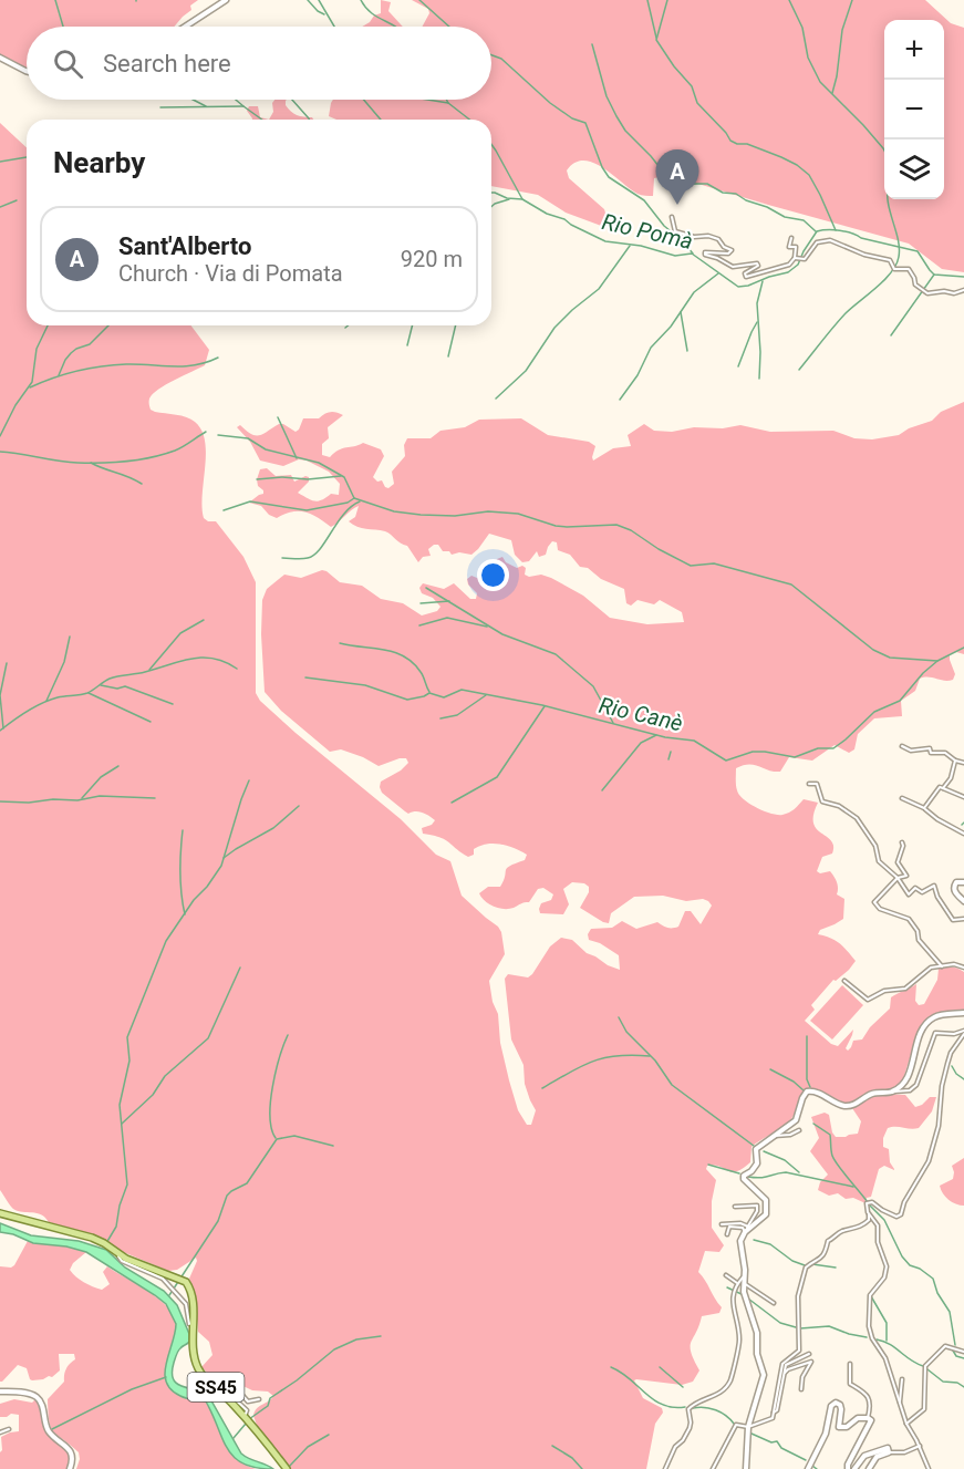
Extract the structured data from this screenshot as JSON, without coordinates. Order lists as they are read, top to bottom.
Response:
{
  "streets": {
    "main road": ["SS45"]
  },
  "water": ["Rio Pomà", "Rio Canè"],
  "page": {
    "map_buttons": ["+", "−"],
    "search": "Search here",
    "heading": "Nearby",
    "pins": "A",
    "list": [
      {
        "mark": "A",
        "name": "Sant'Alberto",
        "note": "Church · Via di Pomata",
        "value": "920 m"
      }
    ]
  }
}
